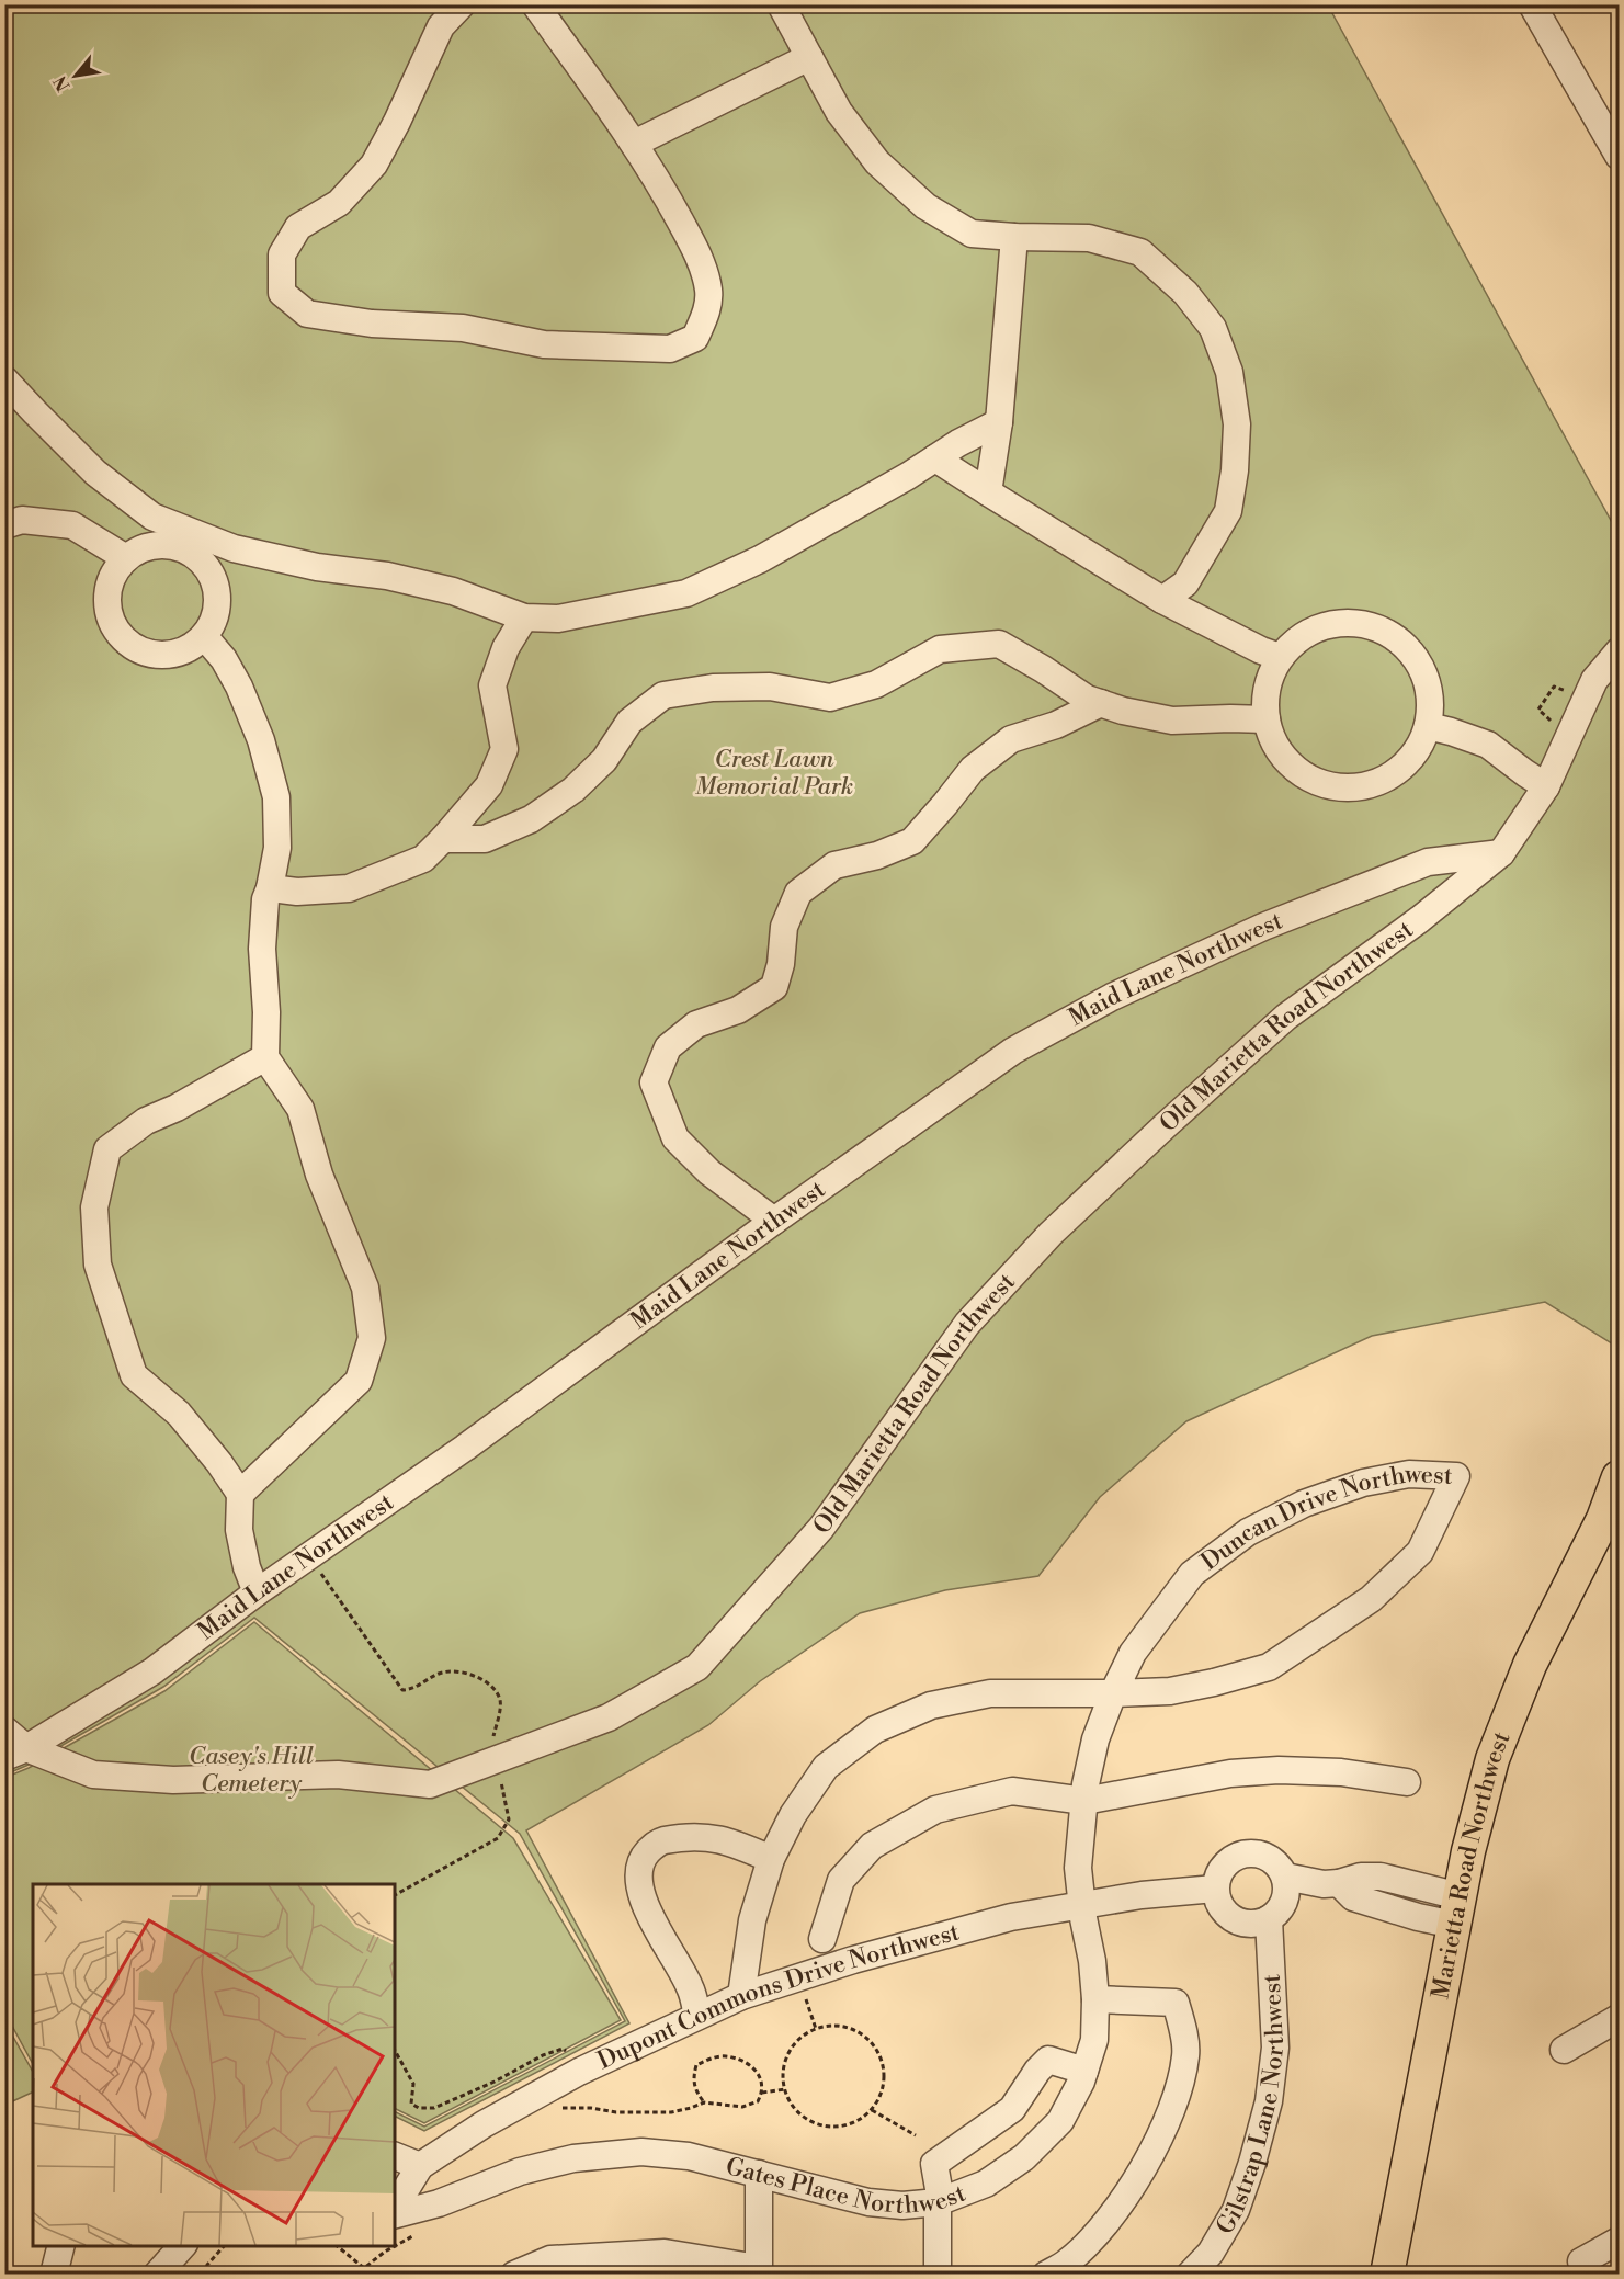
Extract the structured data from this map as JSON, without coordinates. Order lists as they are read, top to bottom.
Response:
{
  "streets": {
    "main road": ["Marietta Road Northwest"],
    "street": [
      "Maid Lane Northwest",
      "Old Marietta Road Northwest",
      "Duncan Drive Northwest",
      "Dupont Commons Drive Northwest",
      "Gilstrap Lane Northwest",
      "Gates Place Northwest"
    ]
  },
  "crossings": [
    ["Maid Lane Northwest", "Old Marietta Road Northwest"],
    ["Duncan Drive Northwest", "Dupont Commons Drive Northwest"],
    ["Duncan Drive Northwest", "Gates Place Northwest"],
    ["Dupont Commons Drive Northwest", "Gilstrap Lane Northwest"],
    ["Dupont Commons Drive Northwest", "Gates Place Northwest"]
  ],
  "parks": ["Crest Lawn Memorial Park", "Casey's Hill Cemetery"],
  "north": "bottom left"
}
